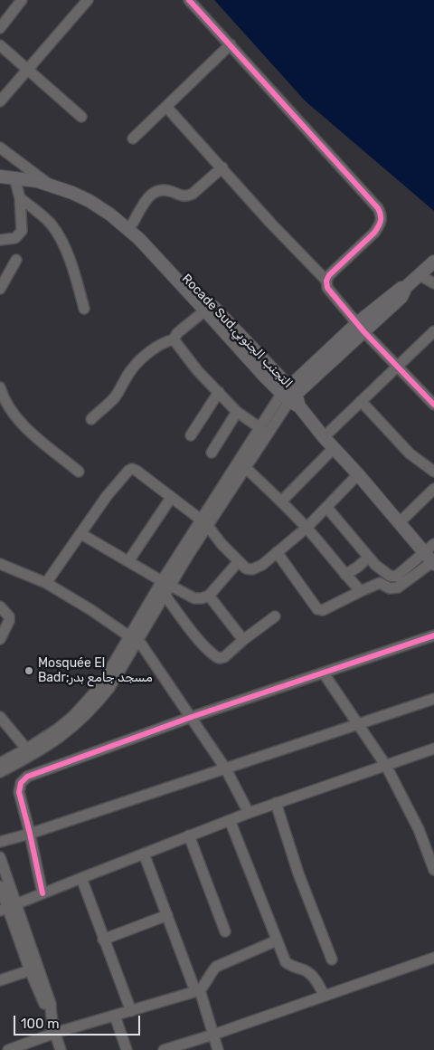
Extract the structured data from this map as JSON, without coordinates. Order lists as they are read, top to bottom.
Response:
{
  "streets": {
    "main road": ["Rocade Sud,التجنب الجنوبي"]
  },
  "places": ["Mosquée El Badr;مسجد جامع بدر"],
  "scale_bar": "100 m"
}
